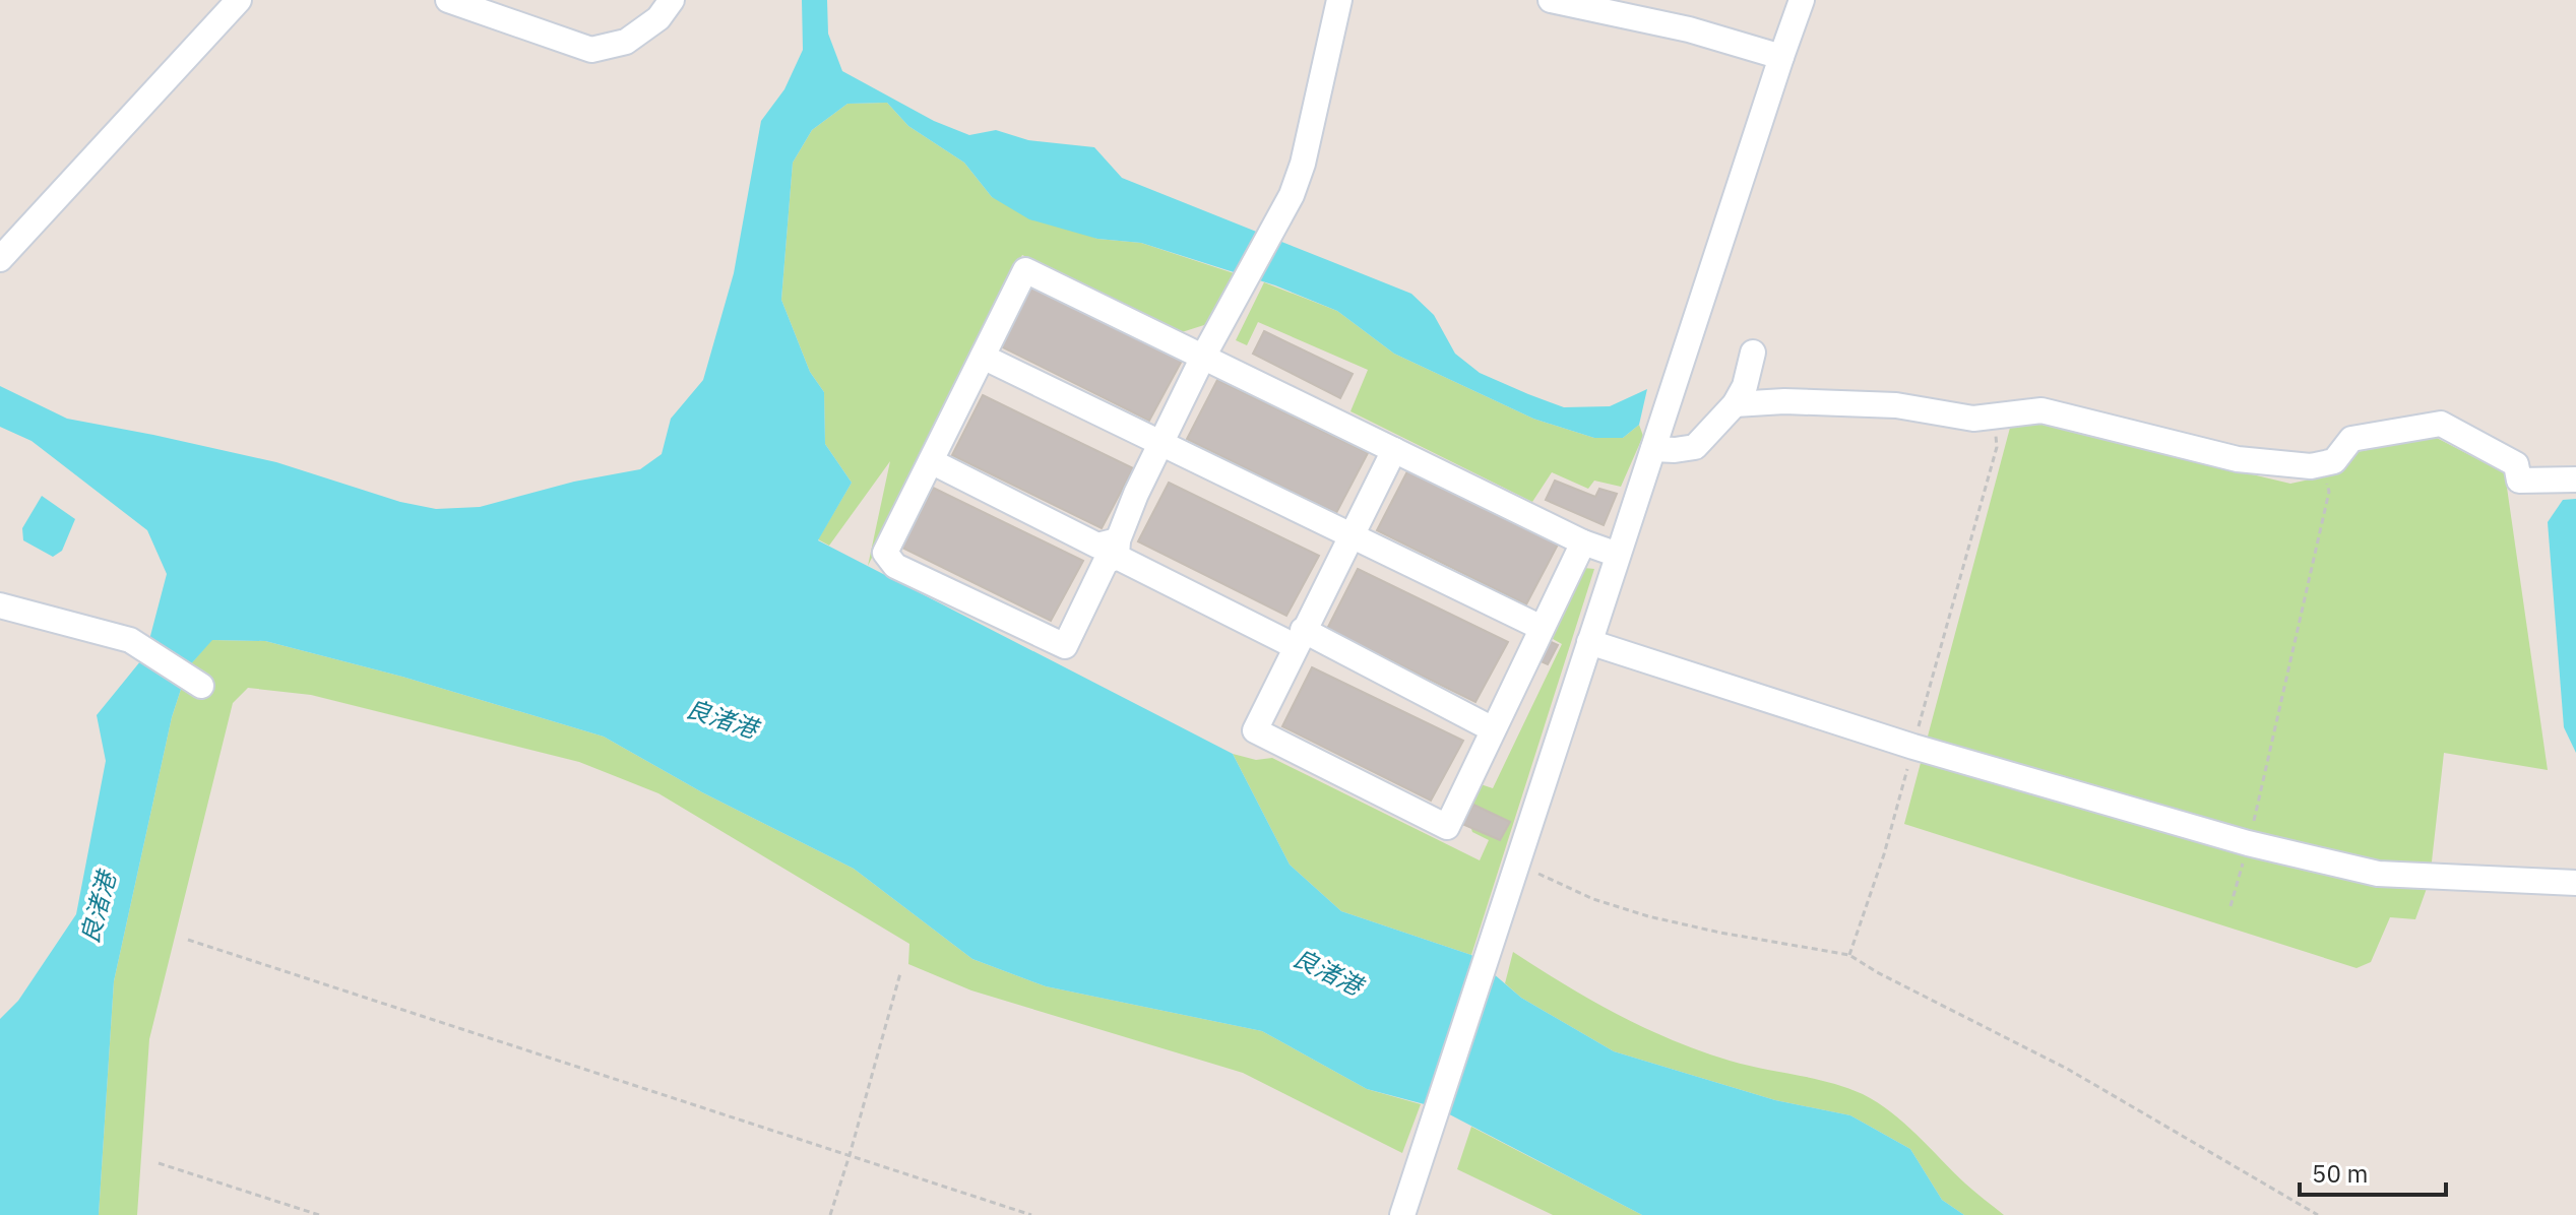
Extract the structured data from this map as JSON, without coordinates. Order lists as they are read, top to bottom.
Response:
{
  "water": ["良渚港"],
  "scale_bar": "50 m"
}
